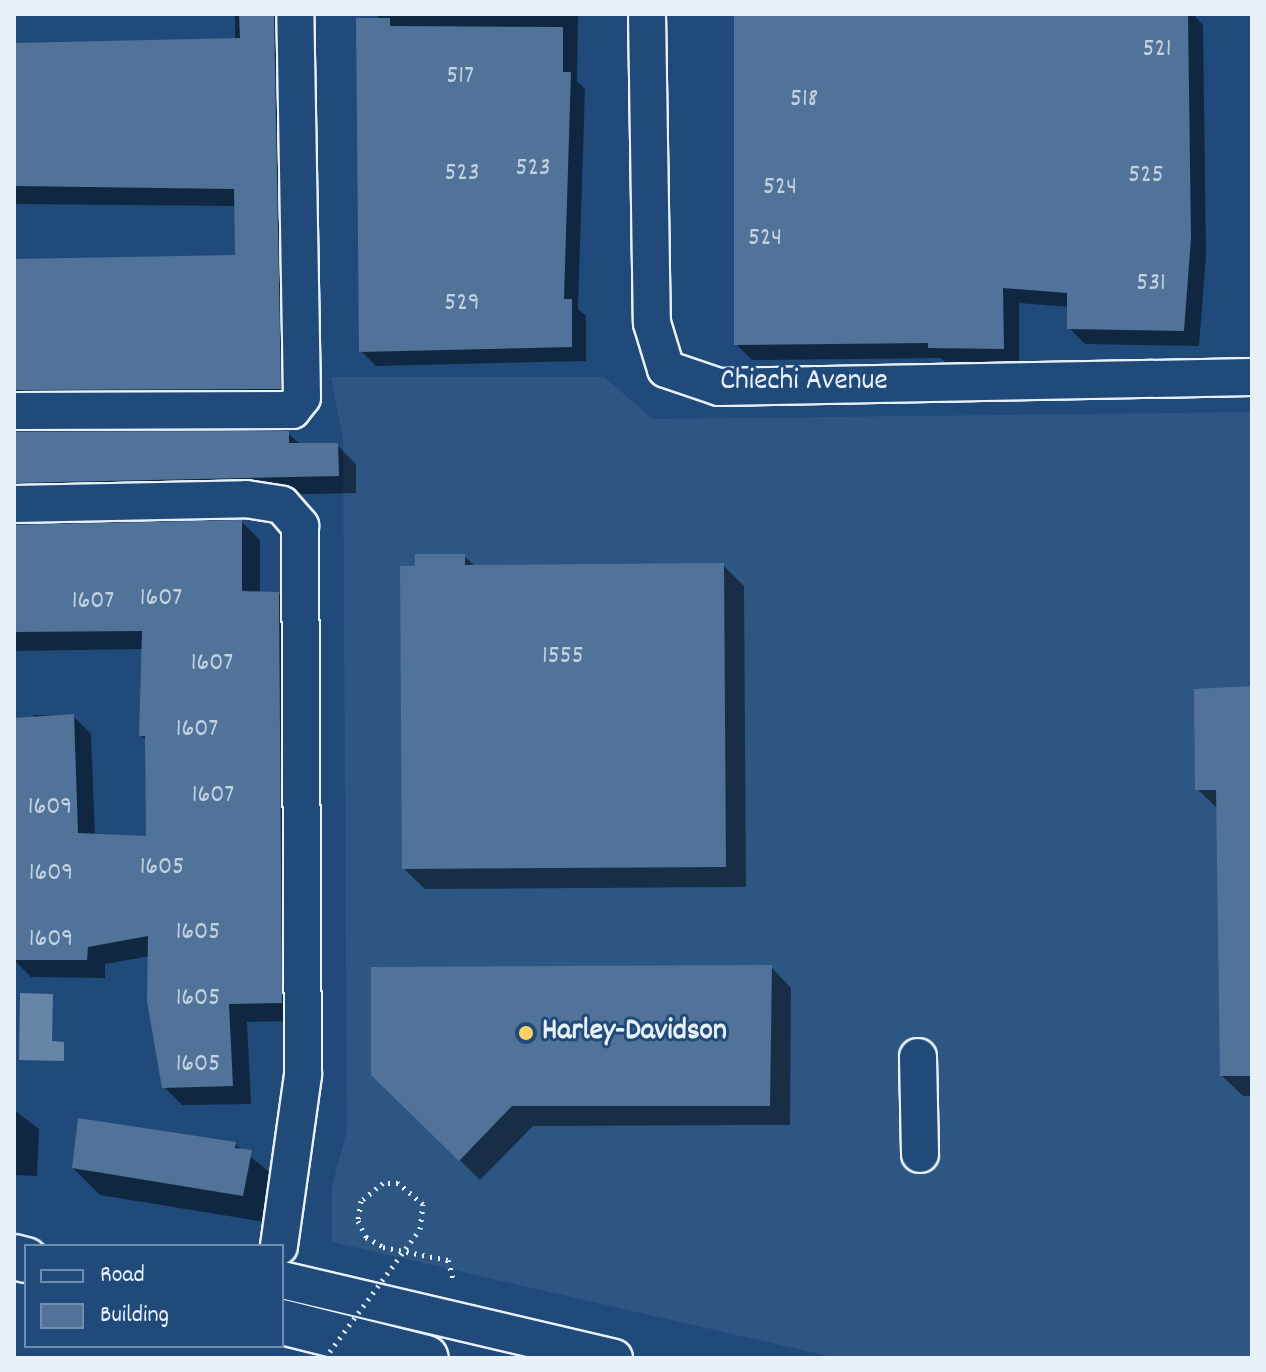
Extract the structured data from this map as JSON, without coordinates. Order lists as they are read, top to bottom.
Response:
{
  "streets": {
    "street": ["Chiechi Avenue"]
  },
  "places": ["Harley-Davidson"],
  "house_numbers": [
    "521",
    "517",
    "518",
    "523",
    "523",
    "525",
    "524",
    "524",
    "531",
    "529",
    "1607",
    "1607",
    "1555",
    "1607",
    "1607",
    "1607",
    "1609",
    "1605",
    "1609",
    "1605",
    "1609",
    "1605",
    "1605"
  ],
  "legend": ["Road", "Building"]
}
